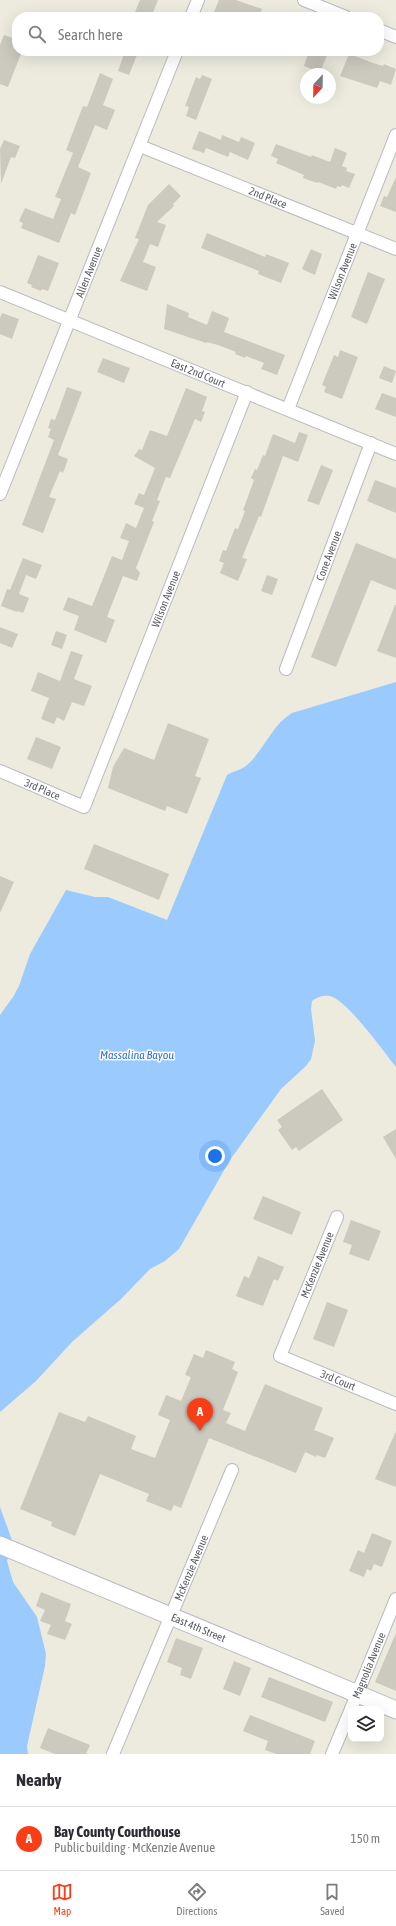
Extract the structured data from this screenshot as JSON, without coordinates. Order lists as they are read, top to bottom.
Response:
{
  "streets": {
    "street": [
      "2nd Place",
      "Wilson Avenue",
      "Allen Avenue",
      "East 2nd Court",
      "Cone Avenue",
      "3rd Place",
      "McKenzie Avenue",
      "3rd Court",
      "East 4th Street",
      "Magnolia Avenue"
    ]
  },
  "crossings": [
    ["2nd Place", "Wilson Avenue"],
    ["2nd Place", "Allen Avenue"],
    ["Wilson Avenue", "East 2nd Court"],
    ["Wilson Avenue", "3rd Place"],
    ["Allen Avenue", "East 2nd Court"],
    ["East 2nd Court", "Cone Avenue"],
    ["McKenzie Avenue", "3rd Court"],
    ["McKenzie Avenue", "East 4th Street"],
    ["East 4th Street", "Magnolia Avenue"]
  ],
  "water": ["Massalina Bayou"],
  "north": "bottom",
  "page": {
    "search": "Search here",
    "pins": "A",
    "heading": "Nearby",
    "list": [
      {
        "mark": "A",
        "name": "Bay County Courthouse",
        "note": "Public building · McKenzie Avenue",
        "value": "150 m"
      }
    ],
    "nav": ["Map", "Directions", "Saved"]
  }
}
